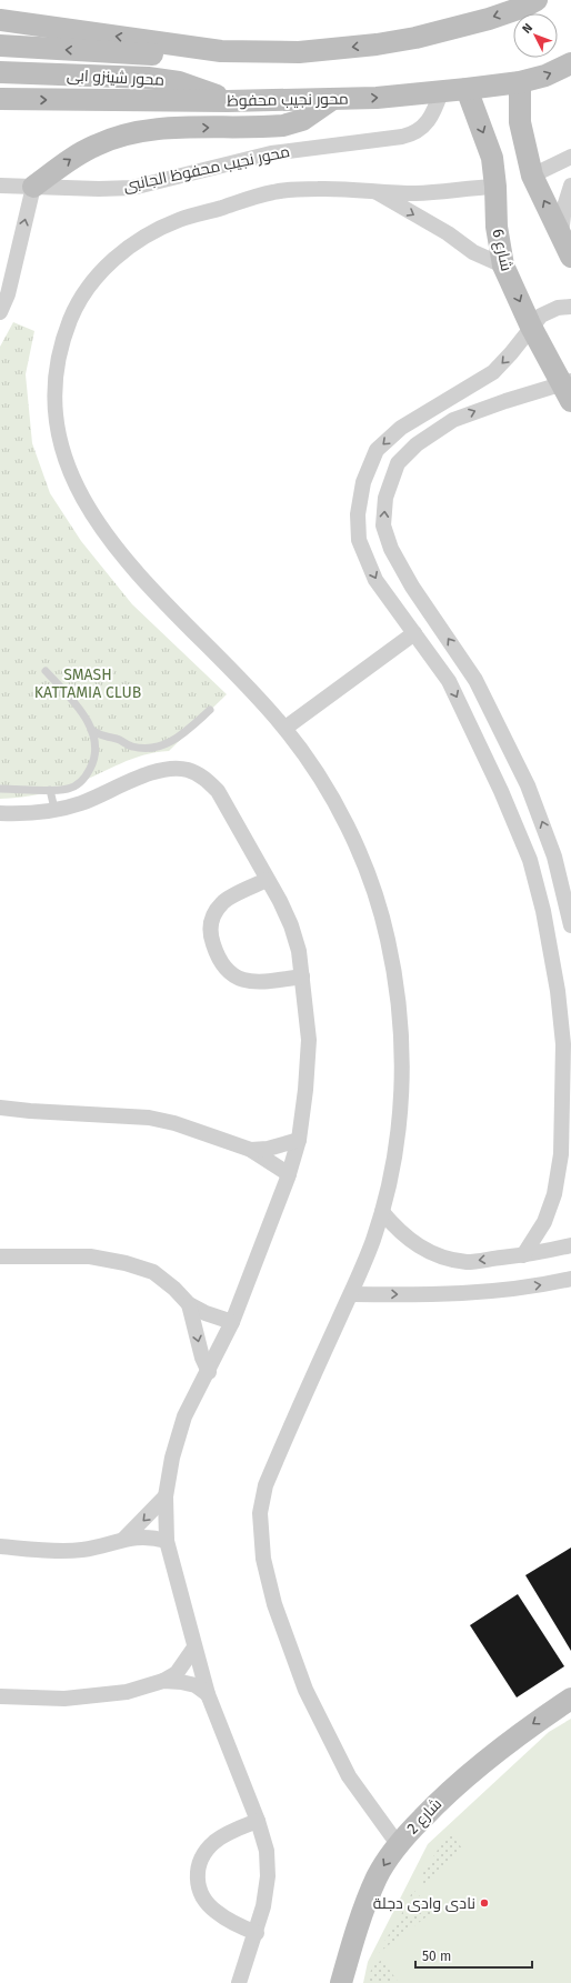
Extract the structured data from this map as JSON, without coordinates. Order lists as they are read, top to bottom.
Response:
{
  "streets": {
    "main road": [
      "محور شينزو ابى",
      "محور نجيب محفوظ",
      "شارع 6",
      "شارع 2"
    ],
    "street": ["محور نجيب محفوظ الجانبى"]
  },
  "crossings": [
    ["محور شينزو ابى", "محور نجيب محفوظ"],
    ["محور نجيب محفوظ", "محور نجيب محفوظ الجانبى"],
    ["محور نجيب محفوظ", "شارع 6"]
  ],
  "one_way": ["شارع 2"],
  "parks": ["SMASH KATTAMIA CLUB"],
  "places": ["نادى وادى دجلة"],
  "scale_bar": "50 m",
  "north": "top left"
}
